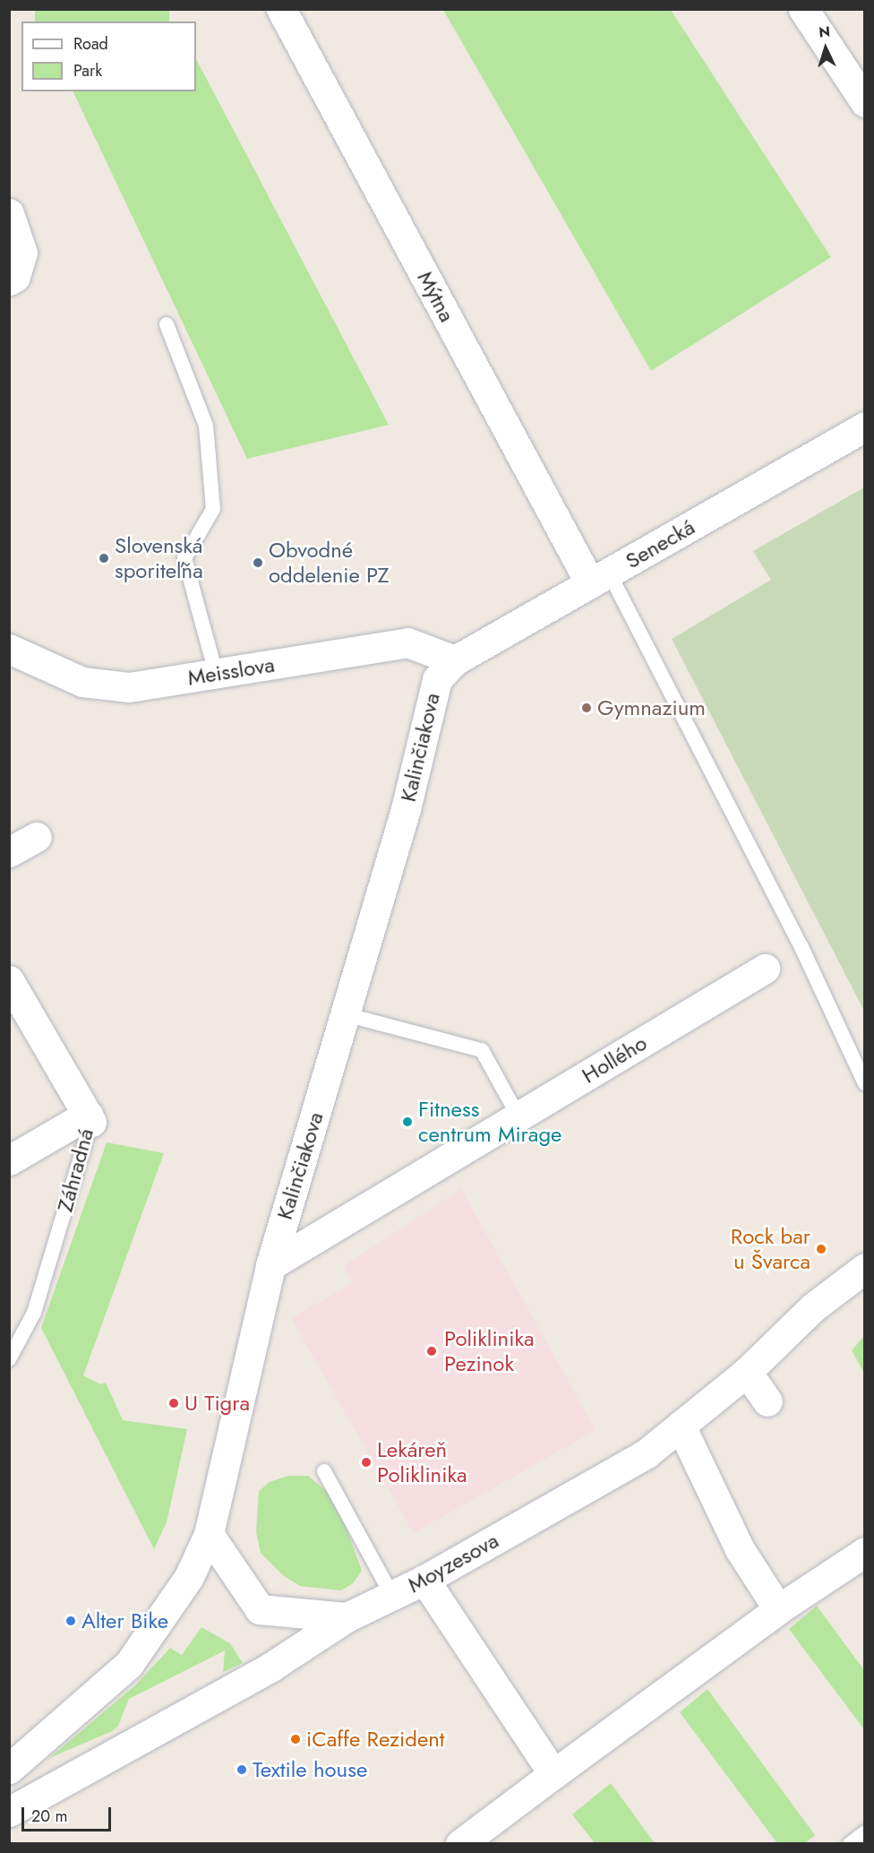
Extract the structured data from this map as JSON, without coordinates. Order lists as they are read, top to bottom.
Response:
{
  "streets": {
    "street": [
      "Mýtna",
      "Senecká",
      "Meisslova",
      "Kalinčiakova",
      "Hollého",
      "Záhradná",
      "Moyzesova"
    ]
  },
  "crossings": [
    ["Mýtna", "Senecká"],
    ["Senecká", "Meisslova"],
    ["Senecká", "Kalinčiakova"],
    ["Meisslova", "Kalinčiakova"],
    ["Kalinčiakova", "Hollého"]
  ],
  "places": [
    "Slovenská sporiteľňa",
    "Obvodné oddelenie PZ",
    "Gymnazium",
    "Fitness centrum Mirage",
    "Rock bar u Švarca",
    "Poliklinika Pezinok",
    "U Tigra",
    "Lekáreň Poliklinika",
    "Alter Bike",
    "iCaffe Rezident",
    "Textile house"
  ],
  "legend": ["Road", "Park"],
  "scale_bar": "20 m",
  "north": "top"
}
